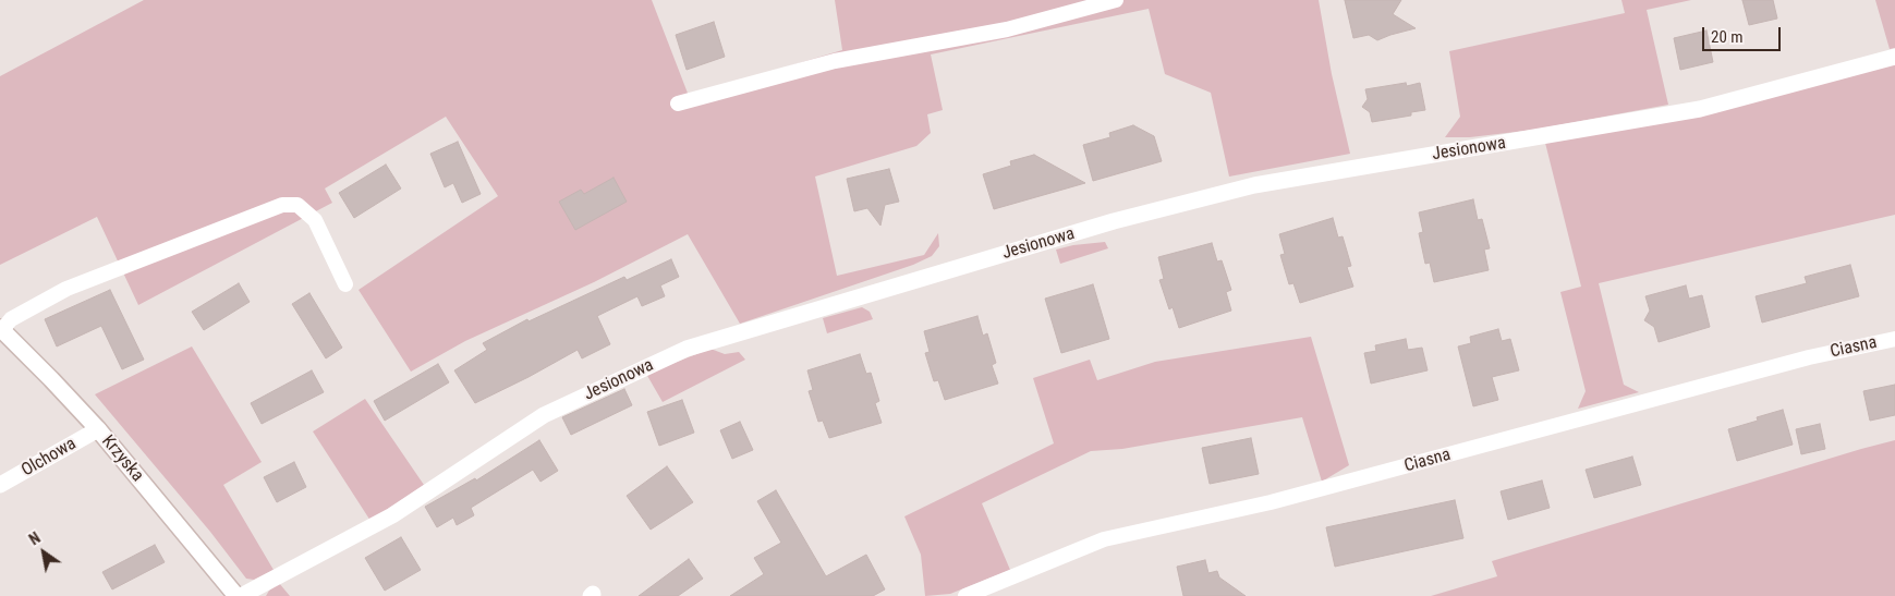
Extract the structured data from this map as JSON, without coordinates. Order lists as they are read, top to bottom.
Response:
{
  "streets": {
    "street": ["Jesionowa", "Olchowa", "Krzyska"],
    "lane": ["Ciasna"]
  },
  "crossings": [
    ["Olchowa", "Krzyska"]
  ],
  "scale_bar": "20 m",
  "north": "top left"
}
